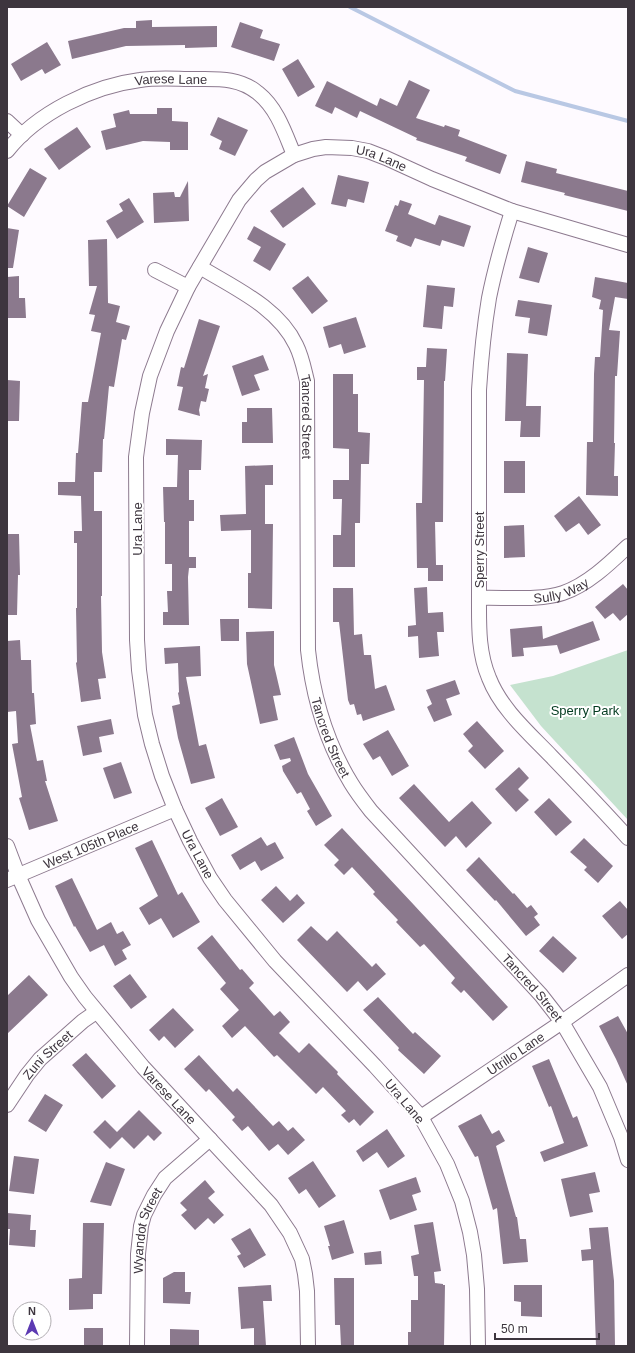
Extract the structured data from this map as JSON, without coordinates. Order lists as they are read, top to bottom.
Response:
{
  "streets": {
    "street": [
      "Varese Lane",
      "Ura Lane",
      "Tancred Street",
      "Sperry Street",
      "Sully Way",
      "West 105th Place",
      "Utrillo Lane",
      "Zuni Street",
      "Wyandot Street"
    ]
  },
  "crossings": [
    ["Varese Lane", "Ura Lane"],
    ["Varese Lane", "West 105th Place"],
    ["Varese Lane", "Zuni Street"],
    ["Varese Lane", "Wyandot Street"],
    ["Ura Lane", "Tancred Street"],
    ["Ura Lane", "Sperry Street"],
    ["Ura Lane", "West 105th Place"],
    ["Ura Lane", "Utrillo Lane"],
    ["Tancred Street", "Utrillo Lane"],
    ["Sperry Street", "Sully Way"]
  ],
  "parks": ["Sperry Park"],
  "scale_bar": "50 m",
  "north": "top"
}
